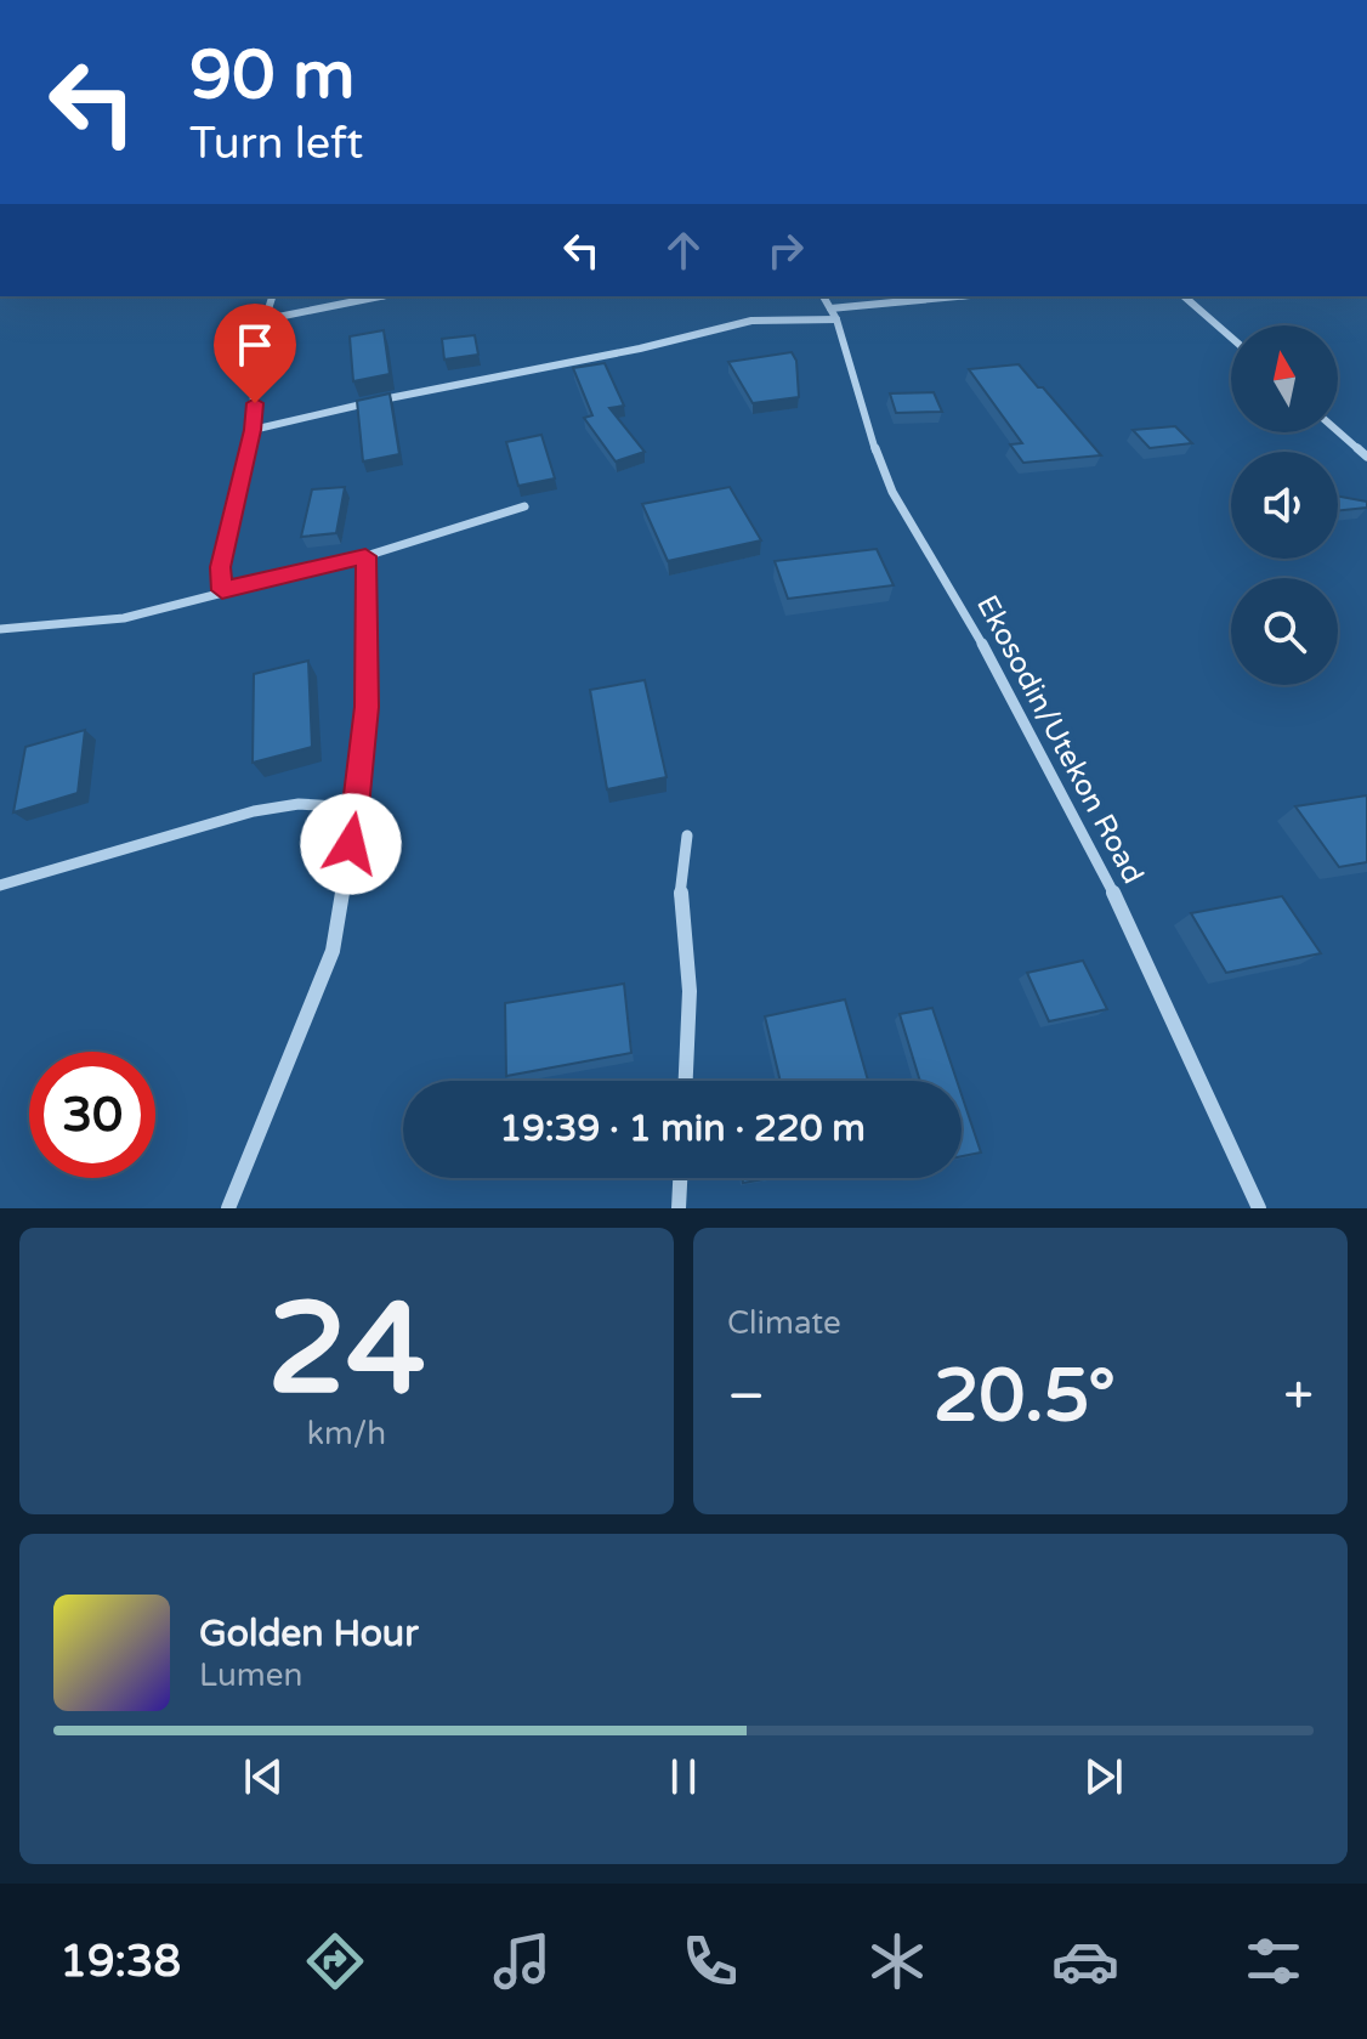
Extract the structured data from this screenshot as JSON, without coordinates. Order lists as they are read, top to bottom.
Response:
{
  "streets": {
    "street": ["Ekosodin/Utekon Road"]
  },
  "north": "top",
  "page": {
    "turn": ["90 m", "Turn left"],
    "limit": "30",
    "trip": "19:39 · 1 min · 220 m",
    "tile": [
      ["24", "km/h"],
      "Climate"
    ],
    "heat": ["−", "20.5°", "+"],
    "song": ["Golden Hour", "Lumen"],
    "tabs": "19:38"
  }
}
